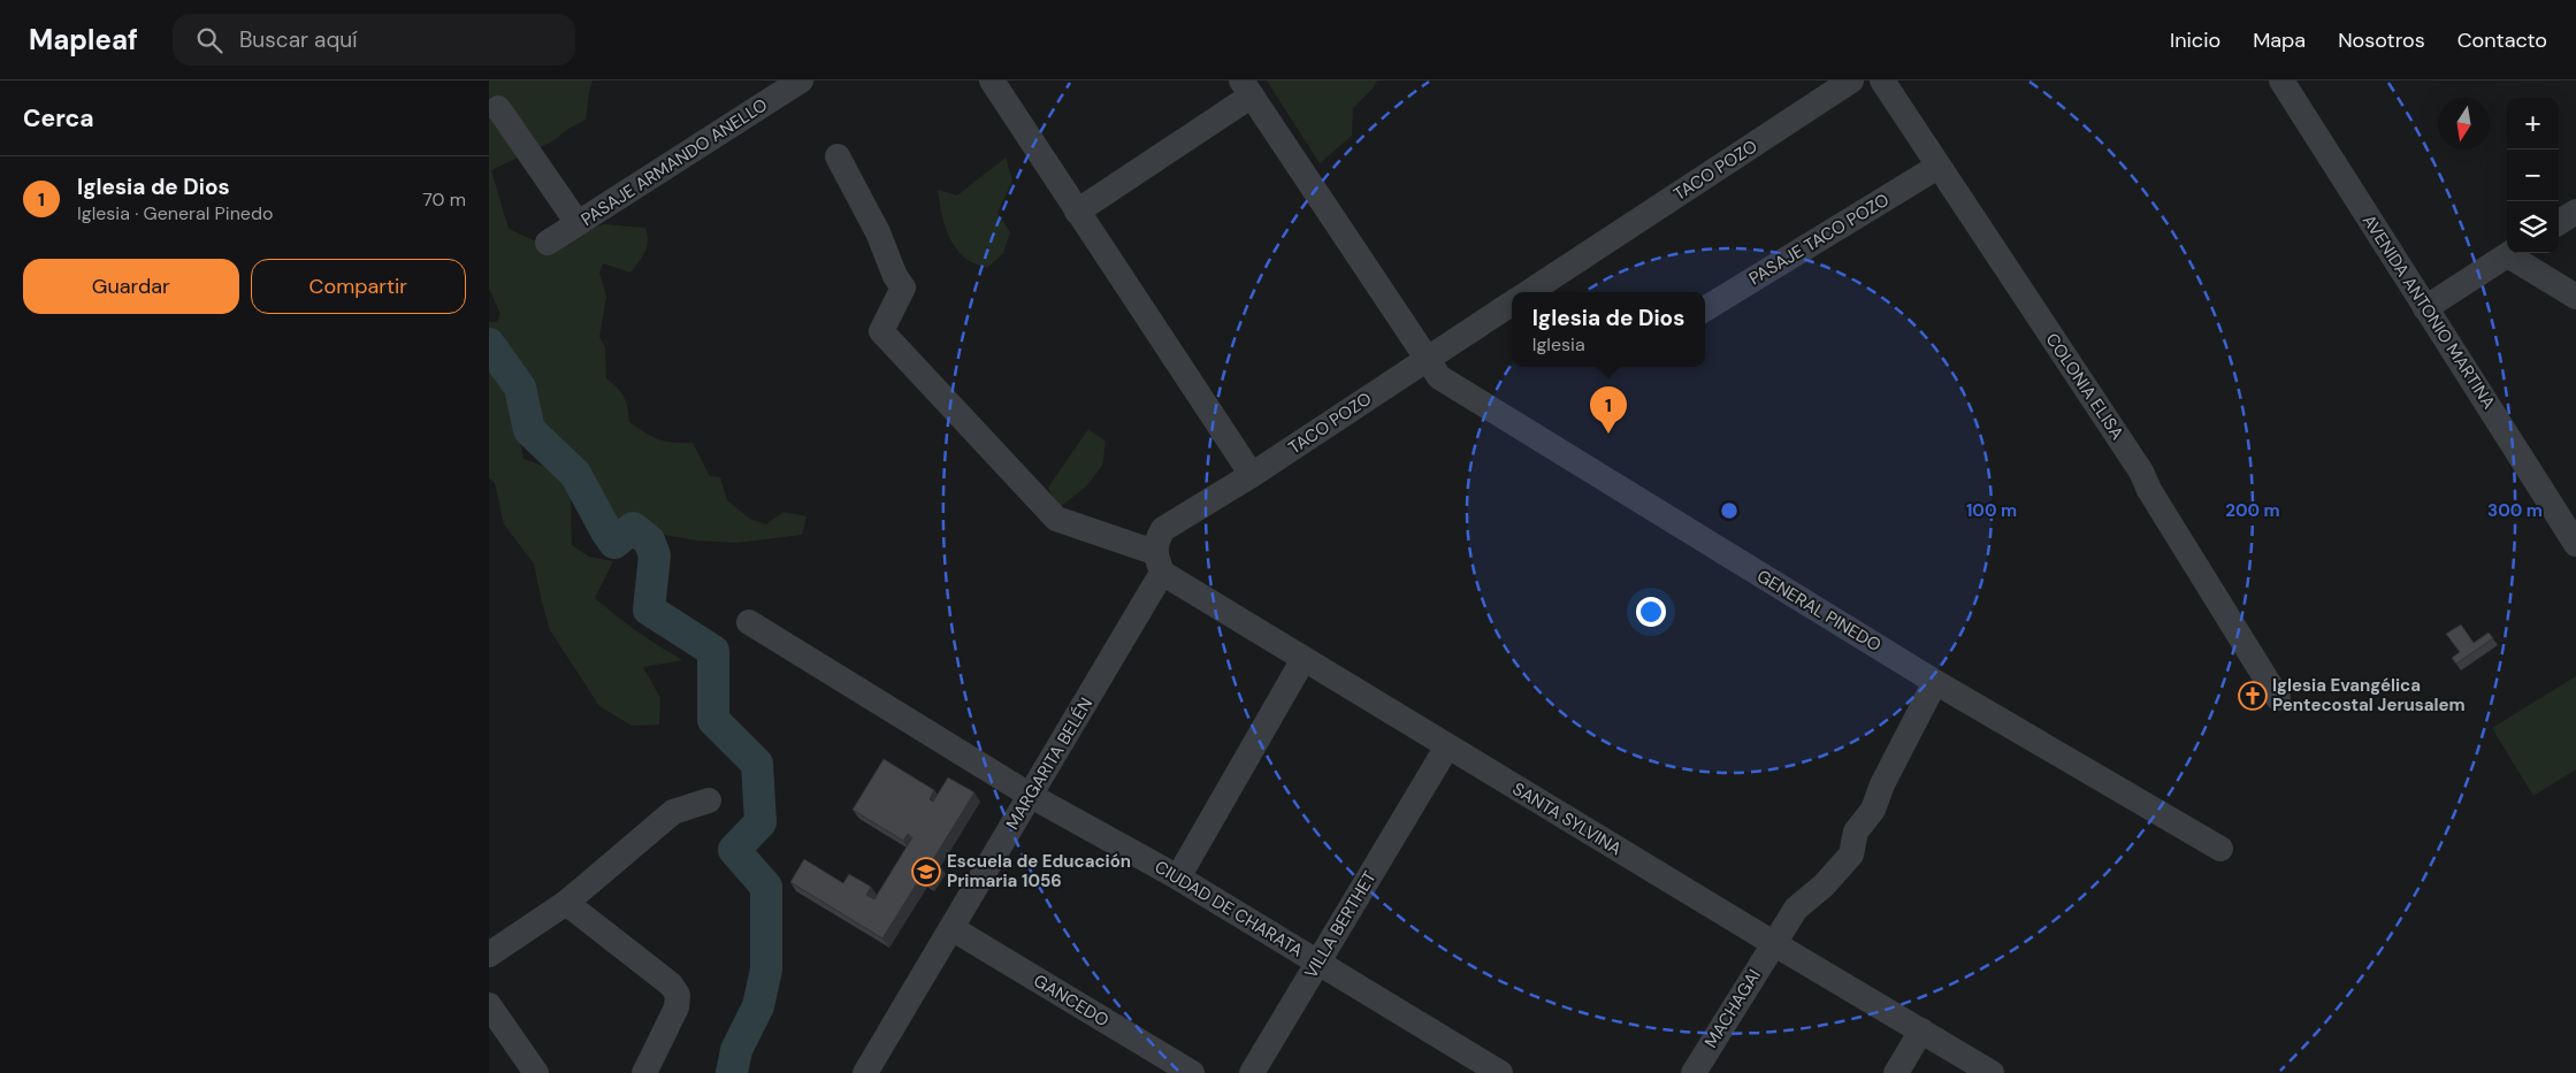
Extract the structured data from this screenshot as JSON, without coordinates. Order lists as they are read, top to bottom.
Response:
{
  "streets": {
    "street": [
      "PASAJE ARMANDO ANELLO",
      "TACO POZO",
      "PASAJE TACO POZO",
      "AVENIDA ANTONIO MARTINA",
      "COLONIA ELISA",
      "GENERAL PINEDO",
      "MARGARITA BELÉN",
      "SANTA SYLVINA",
      "CIUDAD DE CHARATA",
      "VILLA BERTHET",
      "GANCEDO",
      "MACHAGAI"
    ]
  },
  "crossings": [
    ["TACO POZO", "GENERAL PINEDO"],
    ["TACO POZO", "MARGARITA BELÉN"],
    ["TACO POZO", "SANTA SYLVINA"],
    ["PASAJE TACO POZO", "COLONIA ELISA"],
    ["GENERAL PINEDO", "MACHAGAI"],
    ["MARGARITA BELÉN", "SANTA SYLVINA"],
    ["MARGARITA BELÉN", "CIUDAD DE CHARATA"],
    ["MARGARITA BELÉN", "GANCEDO"],
    ["SANTA SYLVINA", "VILLA BERTHET"],
    ["SANTA SYLVINA", "MACHAGAI"],
    ["CIUDAD DE CHARATA", "VILLA BERTHET"]
  ],
  "places": {
    "church": ["Iglesia Evangélica Pentecostal Jerusalem"],
    "school or university": ["Escuela de Educación Primaria 1056"]
  },
  "north": "bottom",
  "page": {
    "header": "Mapleaf",
    "search": "Buscar aquí",
    "nav": [
      "Inicio",
      "Mapa",
      "Nosotros",
      "Contacto"
    ],
    "heading": "Cerca",
    "map_buttons": ["+", "−"],
    "list": [
      {
        "mark": "1",
        "name": "Iglesia de Dios",
        "note": "Iglesia · General Pinedo",
        "value": "70 m"
      }
    ],
    "buttons": ["Guardar", "Compartir"],
    "popup": ["Iglesia de Dios", "Iglesia"],
    "pins": "1"
  },
  "rings": ["100 m", "200 m", "300 m"]
}
